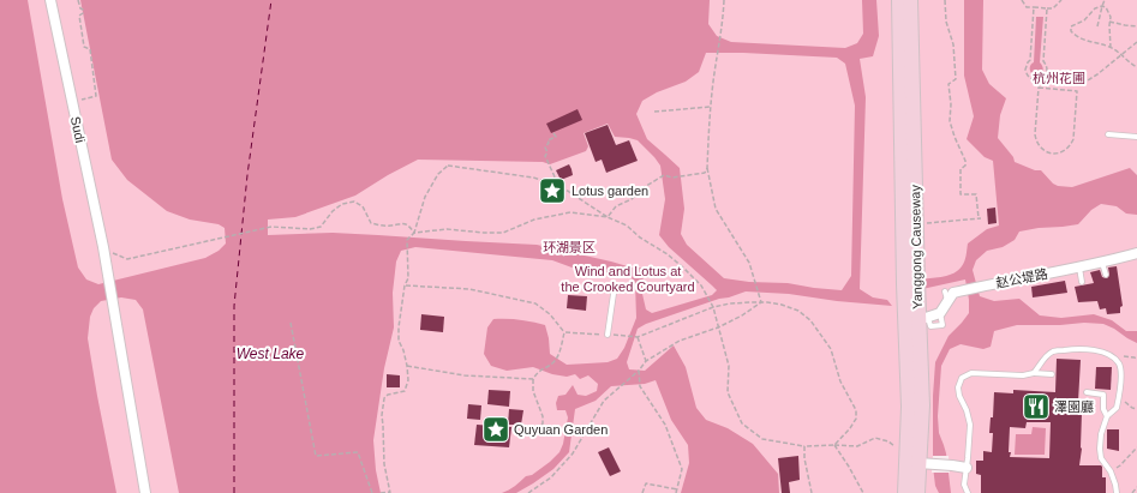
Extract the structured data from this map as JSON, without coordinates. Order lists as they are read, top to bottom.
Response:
{
  "streets": {
    "main road": ["Yanggong Causeway"],
    "street": ["Sudi", "赵公堤路"]
  },
  "crossings": [
    ["Yanggong Causeway", "赵公堤路"]
  ],
  "water": ["West Lake"],
  "parks": ["杭州花圃", "环湖景区", "Wind and Lotus at the Crooked Courtyard"],
  "places": {
    "place": ["Lotus garden", "Quyuan Garden"],
    "restaurant": ["澤園廳"]
  }
}
